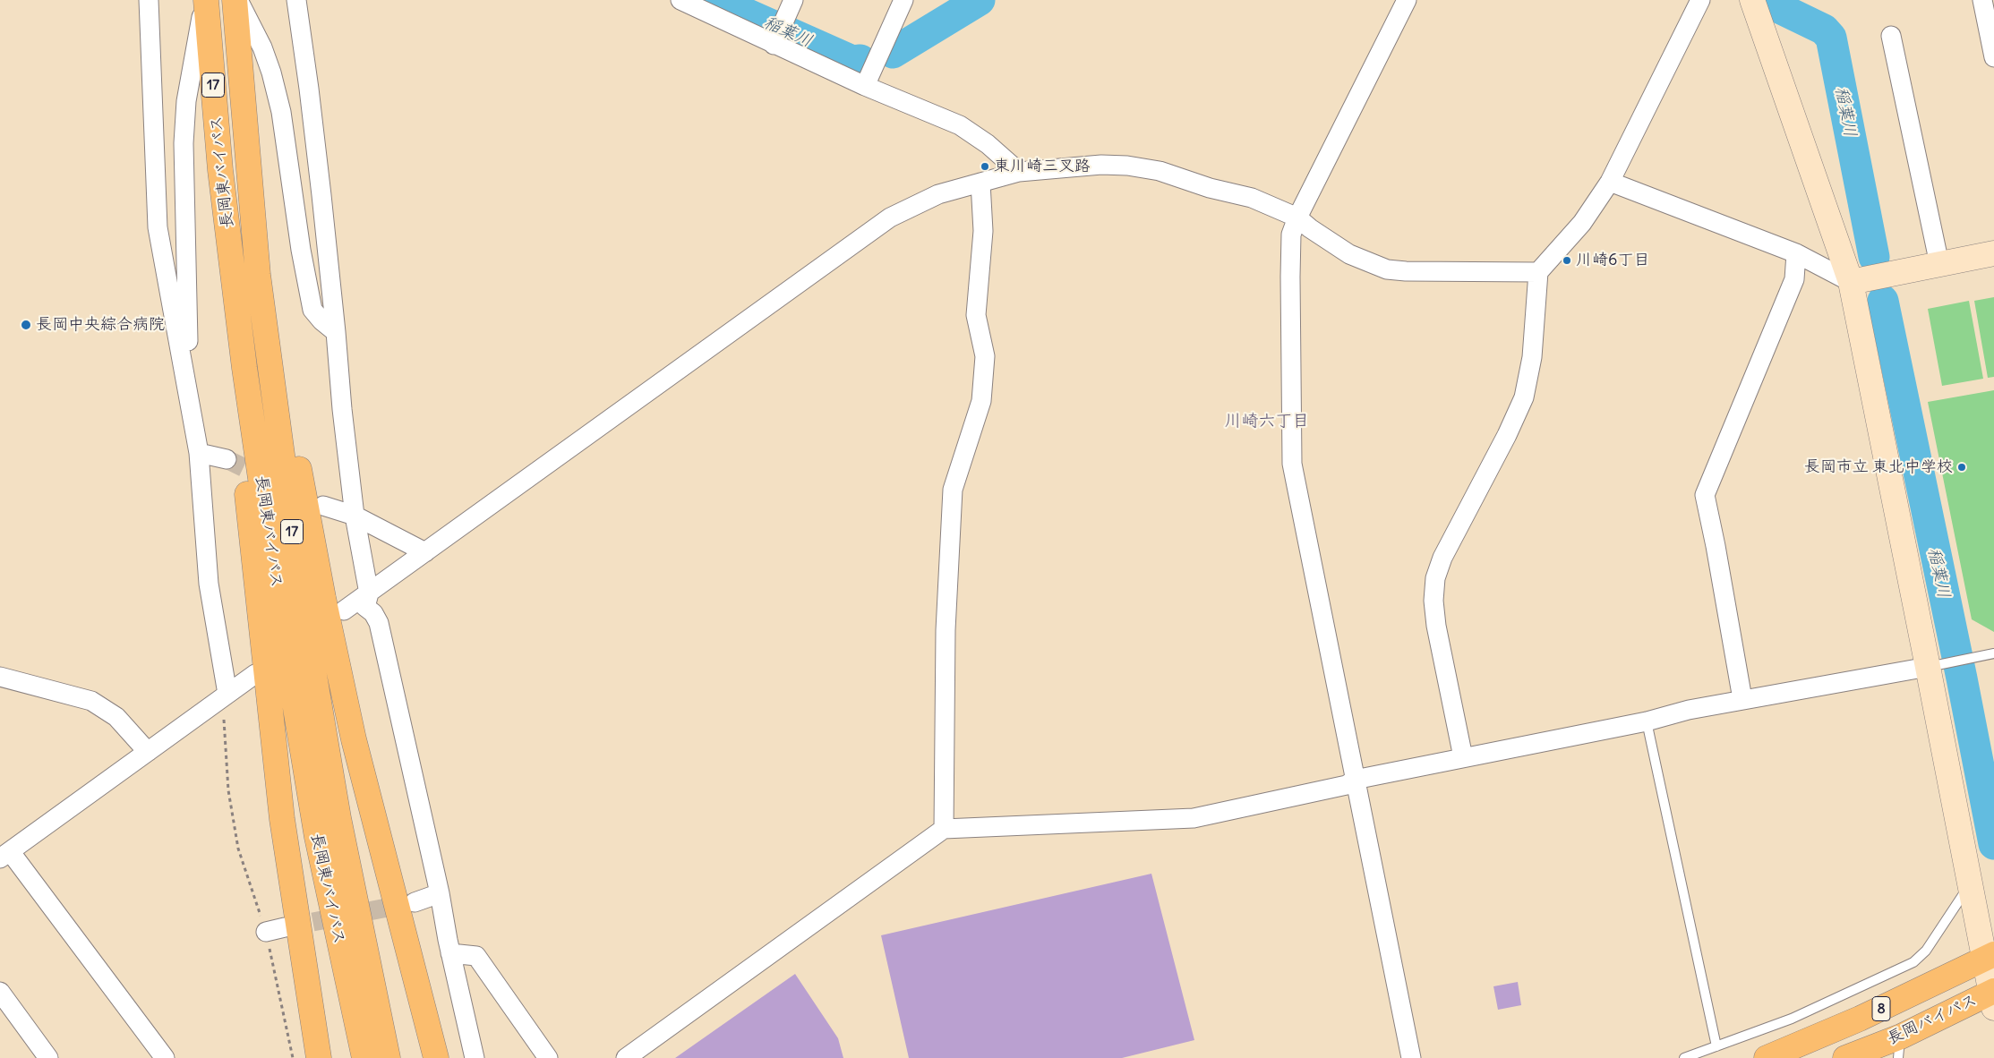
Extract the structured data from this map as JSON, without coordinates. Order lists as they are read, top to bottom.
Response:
{
  "streets": {
    "highway": [
      "17",
      "長岡東バイパス",
      "8",
      "長岡バイパス"
    ]
  },
  "crossings": [
    ["17", "長岡東バイパス"]
  ],
  "districts": ["川崎六丁目"],
  "water": ["稲葉川"],
  "places": [
    "東川崎三叉路",
    "川崎6丁目",
    "長岡中央綜合病院",
    "長岡市立 東北中学校"
  ]
}
